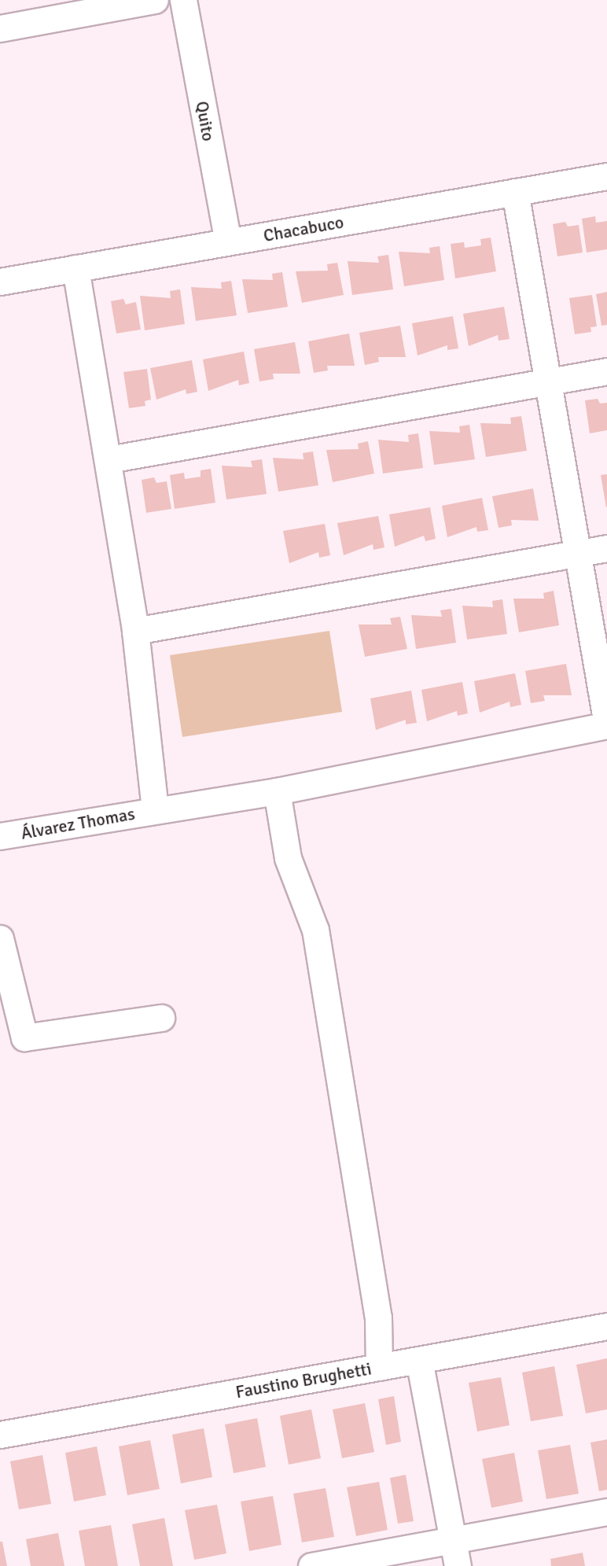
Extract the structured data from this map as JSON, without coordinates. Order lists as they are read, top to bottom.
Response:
{
  "streets": {
    "street": [
      "Quito",
      "Chacabuco",
      "Álvarez Thomas",
      "Faustino Brughetti"
    ]
  },
  "crossings": [
    ["Quito", "Chacabuco"]
  ]
}
